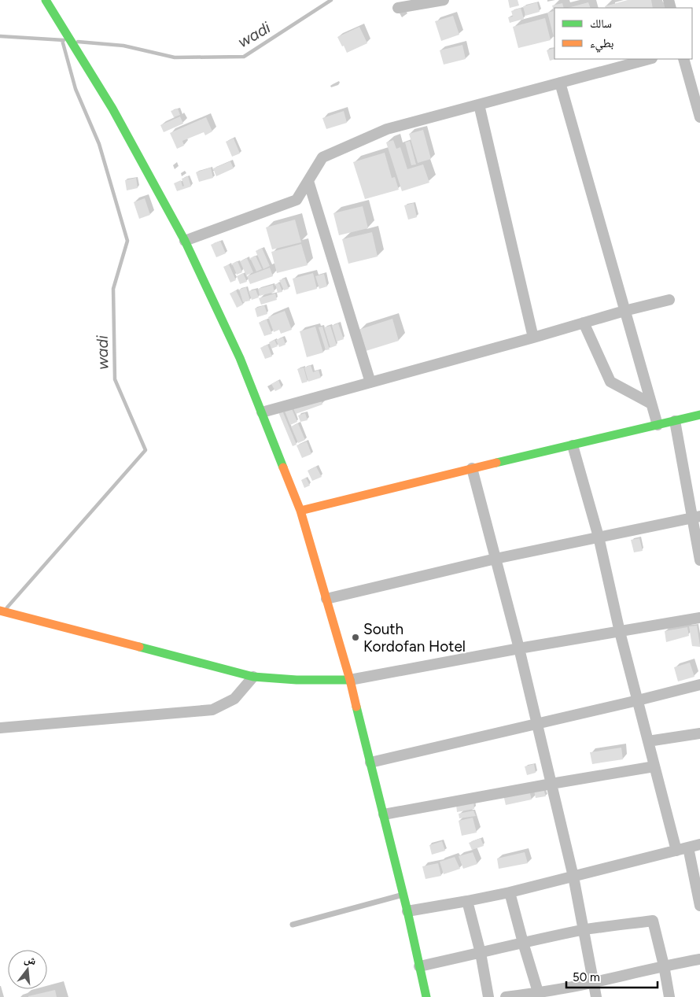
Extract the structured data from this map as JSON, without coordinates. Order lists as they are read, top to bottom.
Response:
{
  "water": ["wadi"],
  "places": ["South Kordofan Hotel"],
  "legend": ["سالك", "بطيء"],
  "scale_bar": "50 m",
  "north": "top"
}
